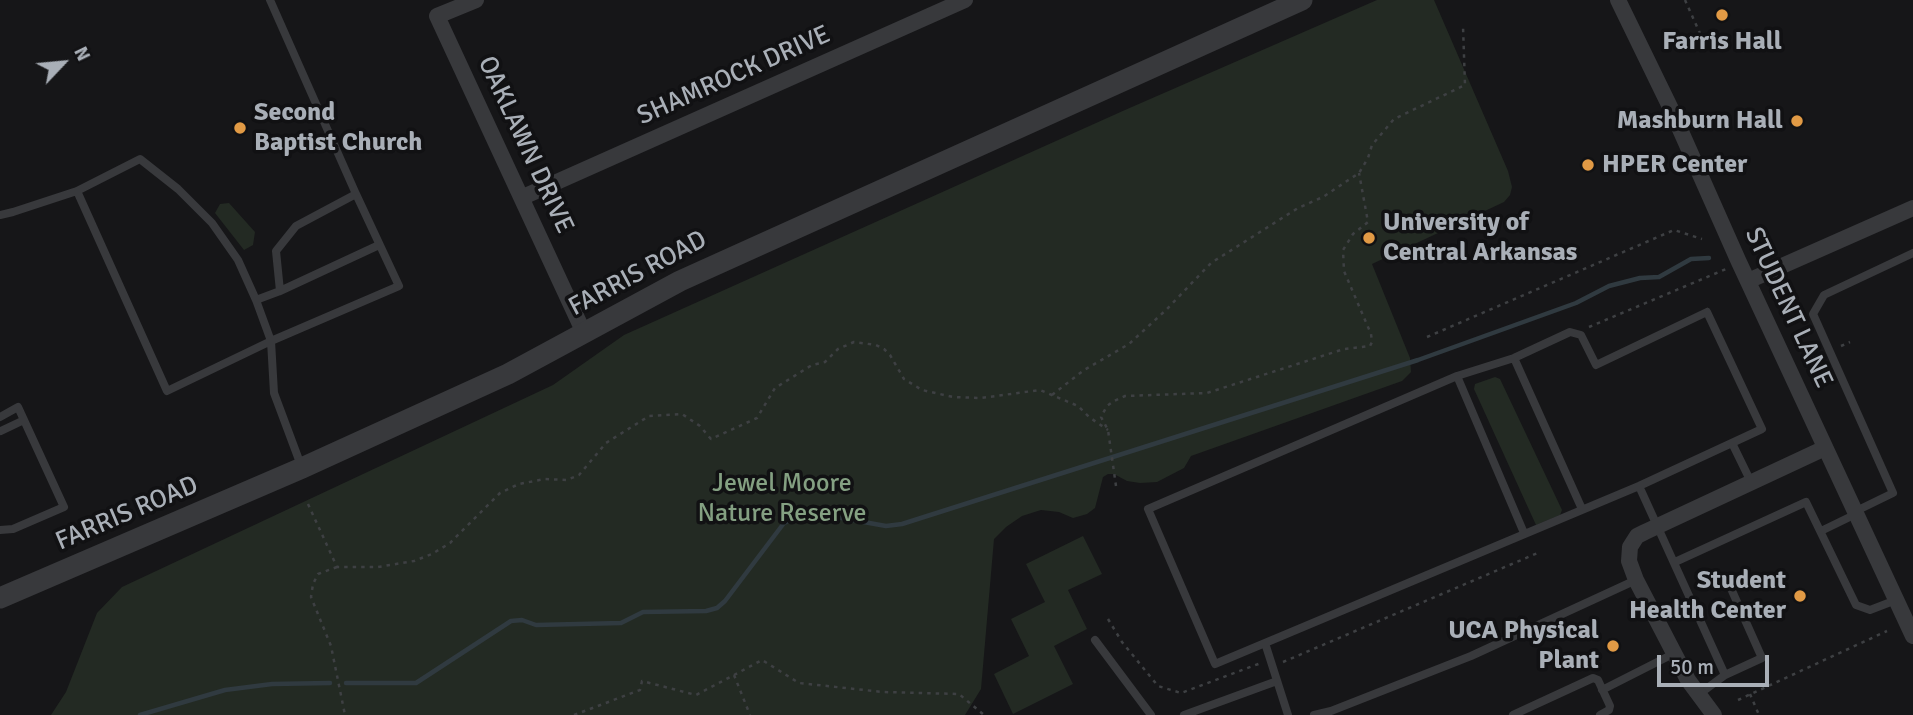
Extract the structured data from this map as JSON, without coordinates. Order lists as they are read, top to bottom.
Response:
{
  "streets": {
    "street": [
      "SHAMROCK DRIVE",
      "OAKLAWN DRIVE",
      "FARRIS ROAD",
      "STUDENT LANE"
    ]
  },
  "crossings": [
    ["SHAMROCK DRIVE", "OAKLAWN DRIVE"],
    ["OAKLAWN DRIVE", "FARRIS ROAD"]
  ],
  "parks": ["Jewel Moore Nature Reserve"],
  "places": [
    "Farris Hall",
    "Mashburn Hall",
    "Second Baptist Church",
    "HPER Center",
    "University of Central Arkansas",
    "Student Health Center",
    "UCA Physical Plant"
  ],
  "scale_bar": "50 m",
  "north": "top right"
}
